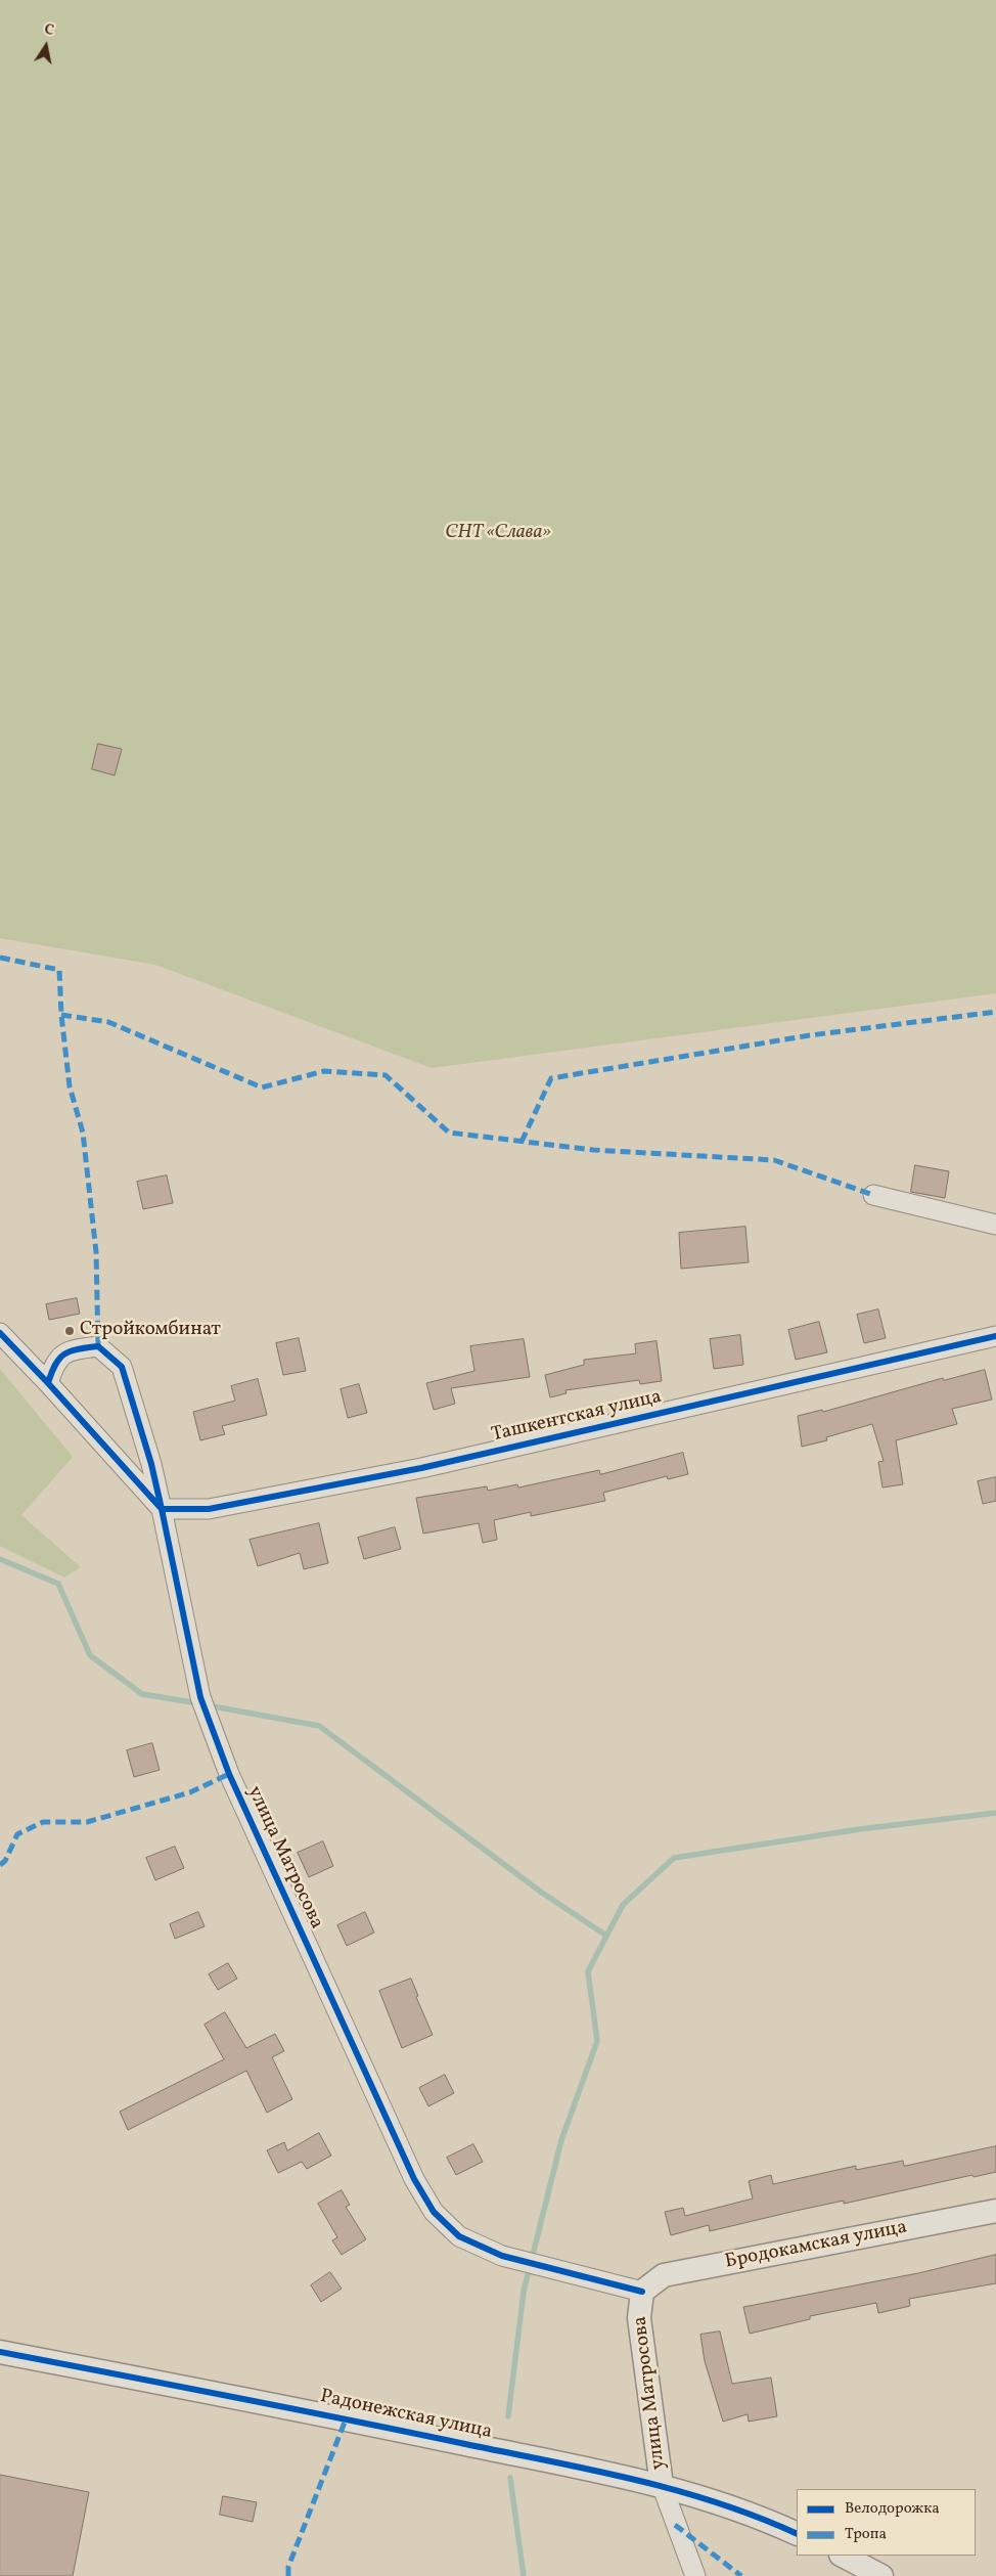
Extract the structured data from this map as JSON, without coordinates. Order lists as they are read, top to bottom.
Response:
{
  "streets": {
    "street": [
      "Ташкентская улица",
      "улица Матросова",
      "Бродокамская улица",
      "Радонежская улица"
    ]
  },
  "crossings": [
    ["Ташкентская улица", "улица Матросова"],
    ["улица Матросова", "Бродокамская улица"],
    ["улица Матросова", "Радонежская улица"]
  ],
  "parks": ["СНТ «Слава»"],
  "places": ["Стройкомбинат"],
  "legend": ["Велодорожка", "Тропа"],
  "north": "top"
}
